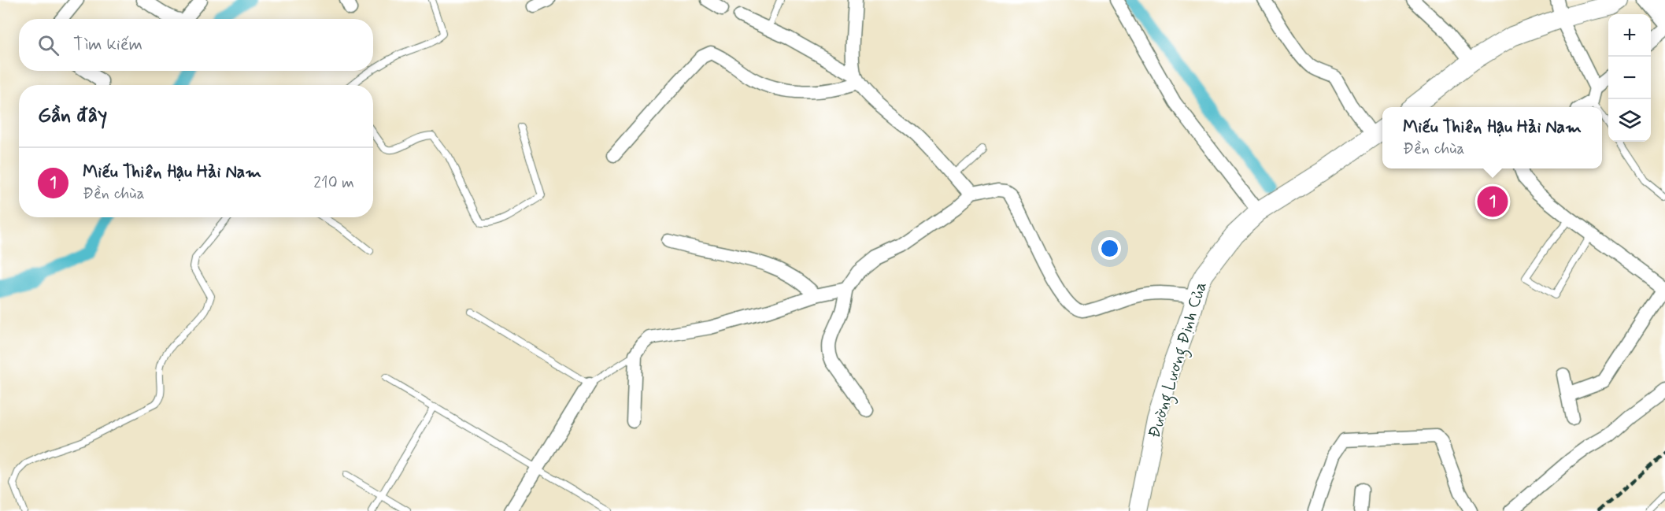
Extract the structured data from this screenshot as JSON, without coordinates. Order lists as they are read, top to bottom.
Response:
{
  "streets": {
    "street": ["Đường Lương Định Của"]
  },
  "page": {
    "map_buttons": ["+", "−"],
    "search": "Tìm kiếm",
    "heading": "Gần đây",
    "popup": ["Miếu Thiên Hậu Hải Nam", "Đền chùa"],
    "list": [
      {
        "mark": "1",
        "name": "Miếu Thiên Hậu Hải Nam",
        "note": "Đền chùa",
        "value": "210 m"
      }
    ],
    "pins": "1"
  }
}
